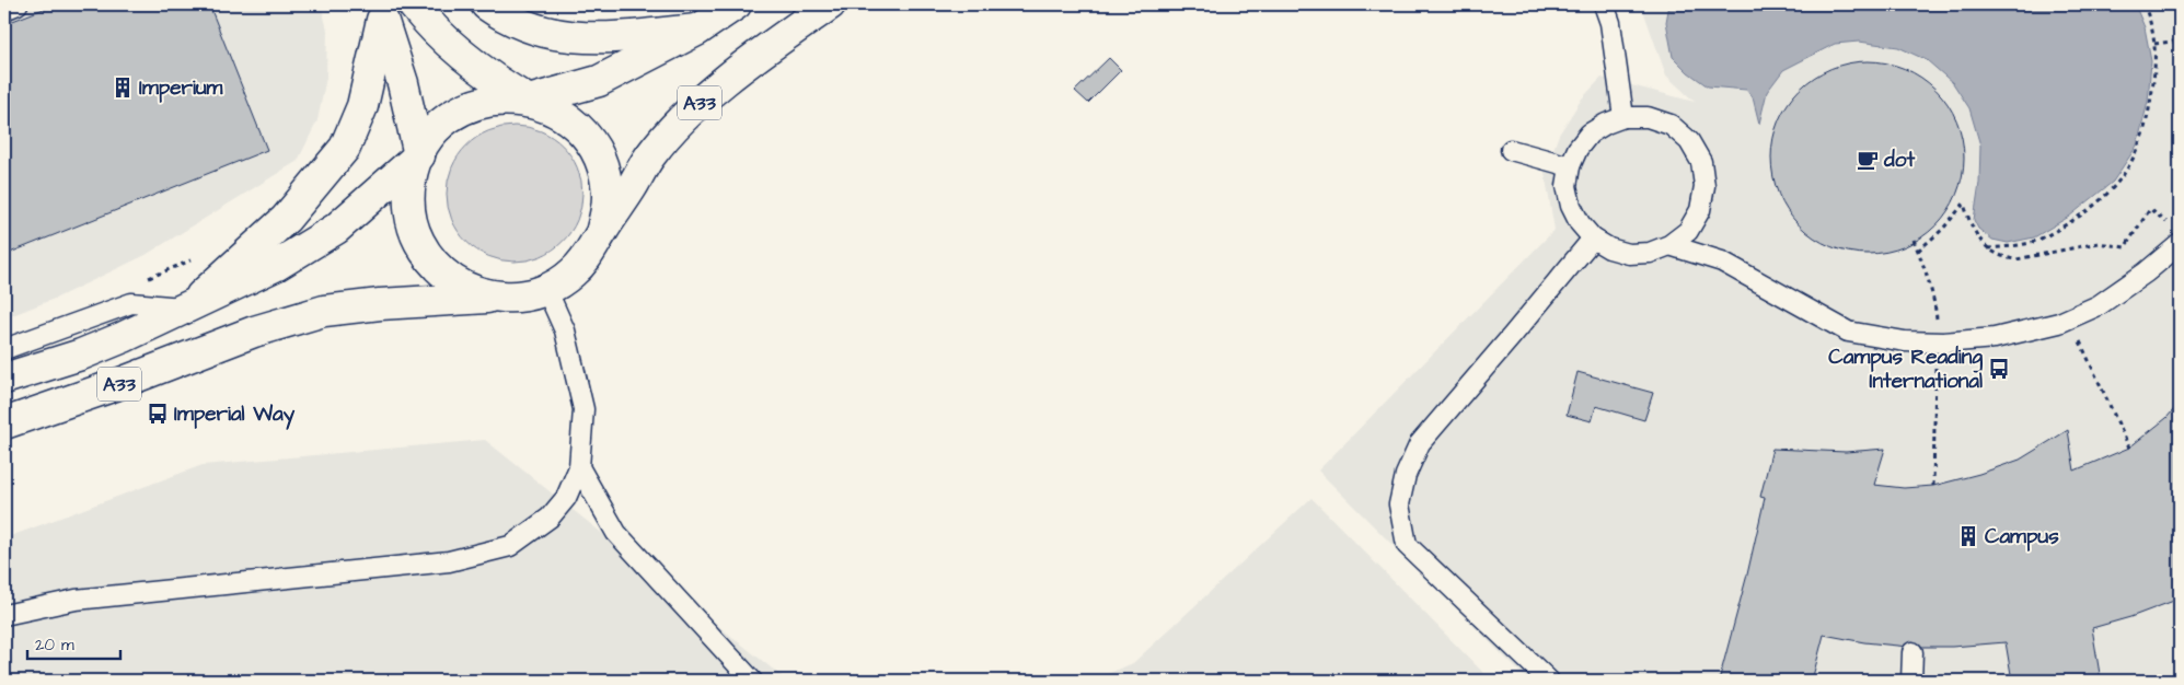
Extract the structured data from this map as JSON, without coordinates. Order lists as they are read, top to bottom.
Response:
{
  "streets": {
    "main road": ["A33"]
  },
  "places": {
    "building": ["Imperium", "Campus"],
    "cafe": ["dot"],
    "bus stop": ["Campus Reading International", "Imperial Way"]
  },
  "scale_bar": "20 m"
}
